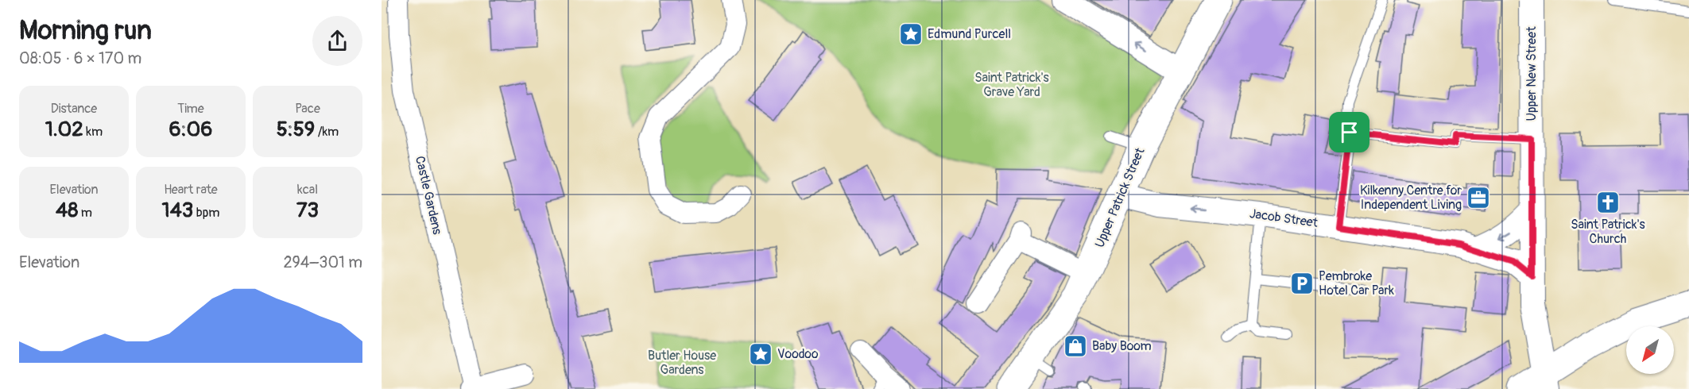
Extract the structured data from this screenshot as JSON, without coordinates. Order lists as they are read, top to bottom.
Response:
{
  "streets": {
    "main road": ["Upper Patrick Street"],
    "street": ["Upper New Street", "Castle Gardens", "Jacob Street"]
  },
  "crossings": [
    ["Upper New Street", "Jacob Street"],
    ["Upper Patrick Street", "Jacob Street"]
  ],
  "parks": ["Saint Patrick's Grave Yard", "Butler House Gardens"],
  "places": {
    "place": ["Edmund Purcell", "Voodoo"],
    "office": ["Kilkenny Centre for Independent Living"],
    "church": ["Saint Patrick's Church"],
    "parking": ["Pembroke Hotel Car Park"],
    "shop": ["Baby Boom"]
  },
  "north": "bottom left",
  "page": {
    "heading": ["Morning run", "08:05 · 6 × 170 m"],
    "stats": [
      ["Distance", "1.02 km"],
      ["Time", "6:06"],
      ["Pace", "5:59 /km"],
      ["Elevation", "48 m"],
      ["Heart rate", "143 bpm"],
      ["kcal", "73"]
    ],
    "chart": ["Elevation", "294–301 m"]
  }
}
